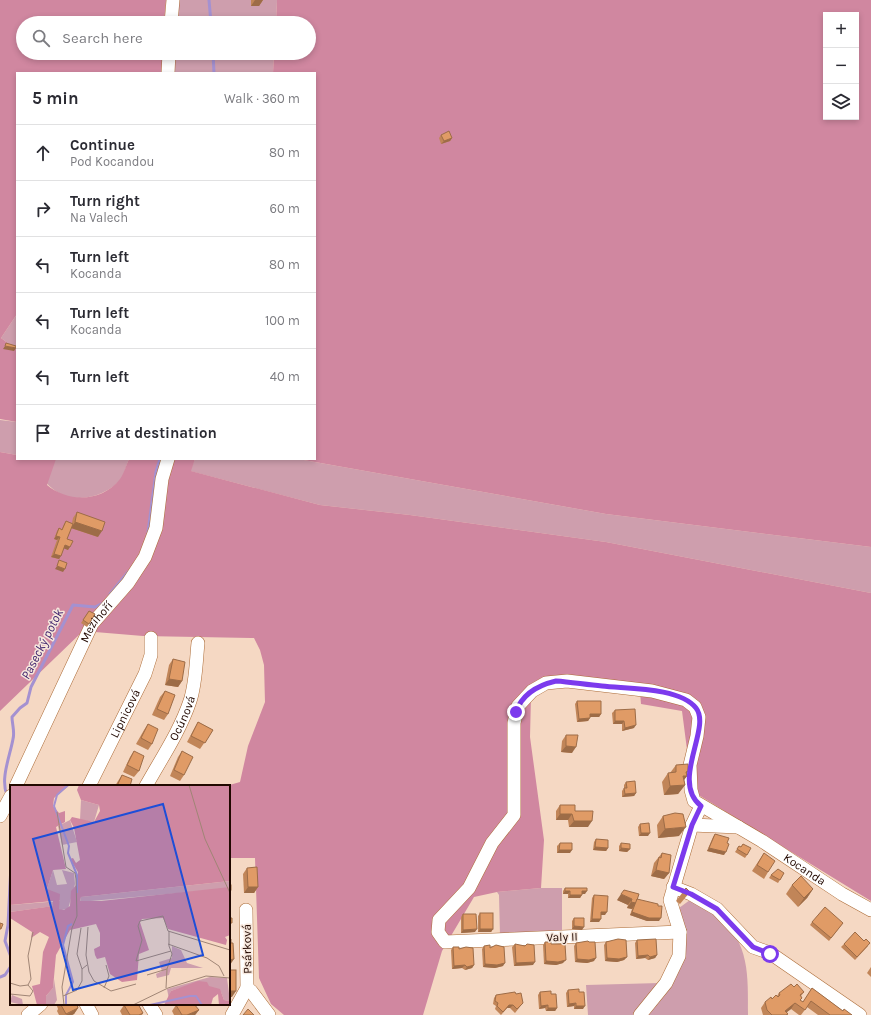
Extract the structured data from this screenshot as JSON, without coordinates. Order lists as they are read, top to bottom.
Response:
{
  "streets": {
    "street": [
      "Mezihoří",
      "Lipnicová",
      "Ocúnová",
      "Kocanda",
      "Valy II",
      "Psárková"
    ]
  },
  "crossings": [
    ["Kocanda", "Valy II"]
  ],
  "water": ["Pasecký potok"],
  "page": {
    "map_buttons": ["+", "−"],
    "search": "Search here",
    "heading": ["5 min", "Walk · 360 m"],
    "list": [
      ["Continue", "Pod Kocandou", "80 m"],
      ["Turn right", "Na Valech", "60 m"],
      ["Turn left", "Kocanda", "80 m"],
      ["Turn left", "Kocanda", "100 m"],
      ["Turn left", "40 m"],
      "Arrive at destination"
    ]
  }
}
